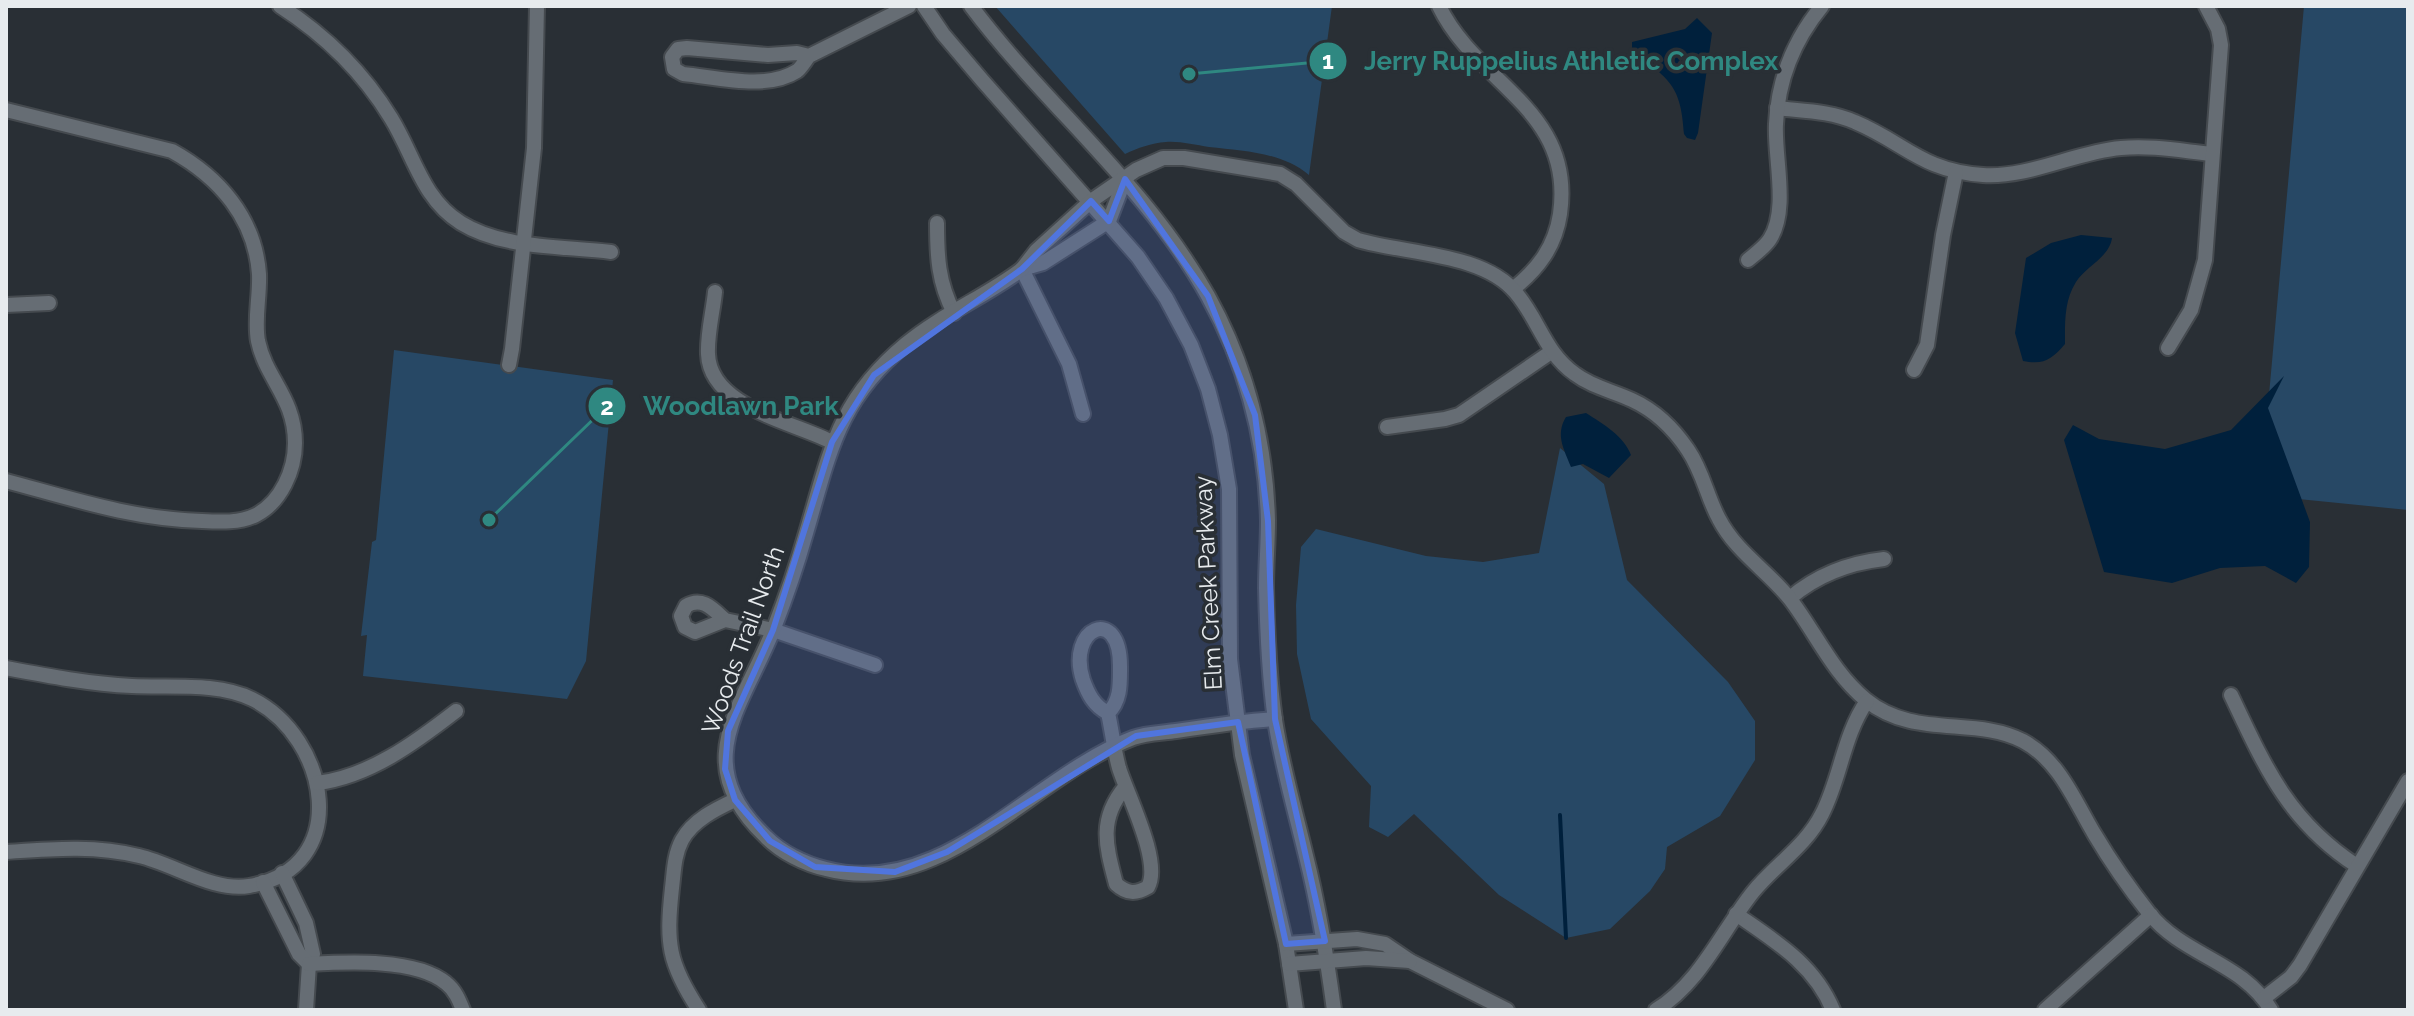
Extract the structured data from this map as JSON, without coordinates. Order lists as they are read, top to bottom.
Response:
{
  "streets": {
    "street": ["Elm Creek Parkway", "Woods Trail North"]
  },
  "crossings": [
    ["Elm Creek Parkway", "Woods Trail North"]
  ],
  "places": ["Jerry Ruppelius Athletic Complex", "Woodlawn Park"]
}
